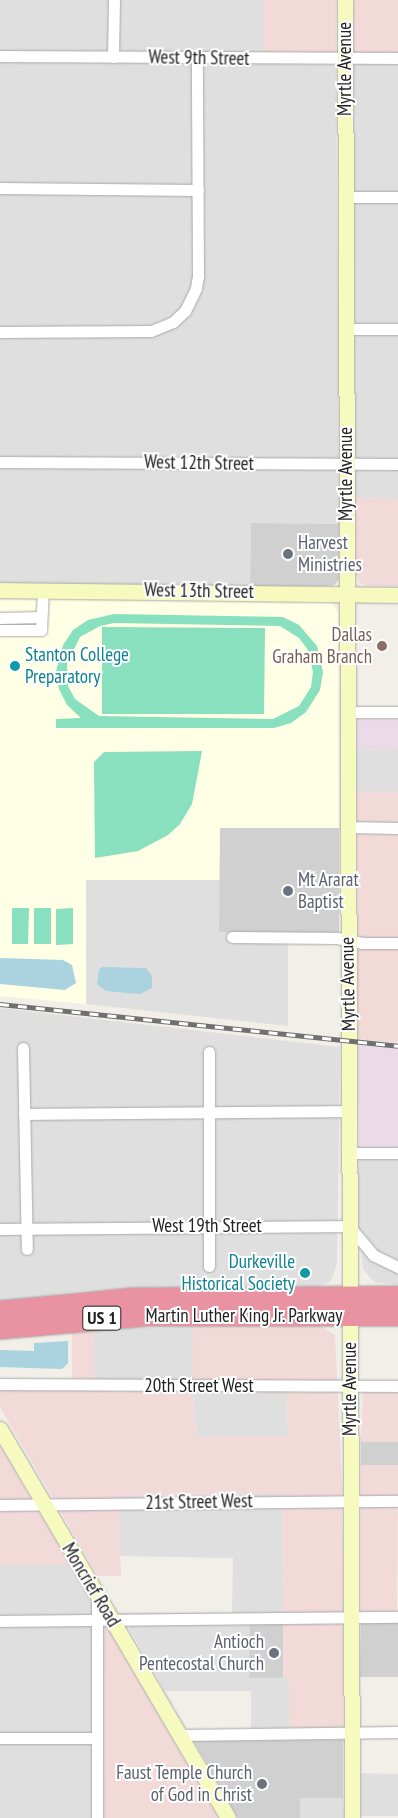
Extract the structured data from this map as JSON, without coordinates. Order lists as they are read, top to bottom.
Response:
{
  "streets": {
    "highway": ["Martin Luther King Jr. Parkway", "US 1"],
    "main road": ["Myrtle Avenue", "West 13th Street", "Moncrief Road"],
    "street": [
      "West 9th Street",
      "West 12th Street",
      "West 19th Street",
      "20th Street West",
      "21st Street West"
    ]
  },
  "crossings": [
    ["West 9th Street", "Myrtle Avenue"],
    ["Myrtle Avenue", "West 12th Street"],
    ["Myrtle Avenue", "West 13th Street"],
    ["Myrtle Avenue", "West 19th Street"],
    ["Myrtle Avenue", "Martin Luther King Jr. Parkway"],
    ["Myrtle Avenue", "20th Street West"],
    ["Myrtle Avenue", "21st Street West"],
    ["21st Street West", "Moncrief Road"]
  ],
  "places": [
    "Harvest Ministries",
    "Dallas Graham Branch",
    "Stanton College Preparatory",
    "Mt Ararat Baptist",
    "Durkeville Historical Society",
    "Antioch Pentecostal Church",
    "Faust Temple Church of God in Christ"
  ]
}
